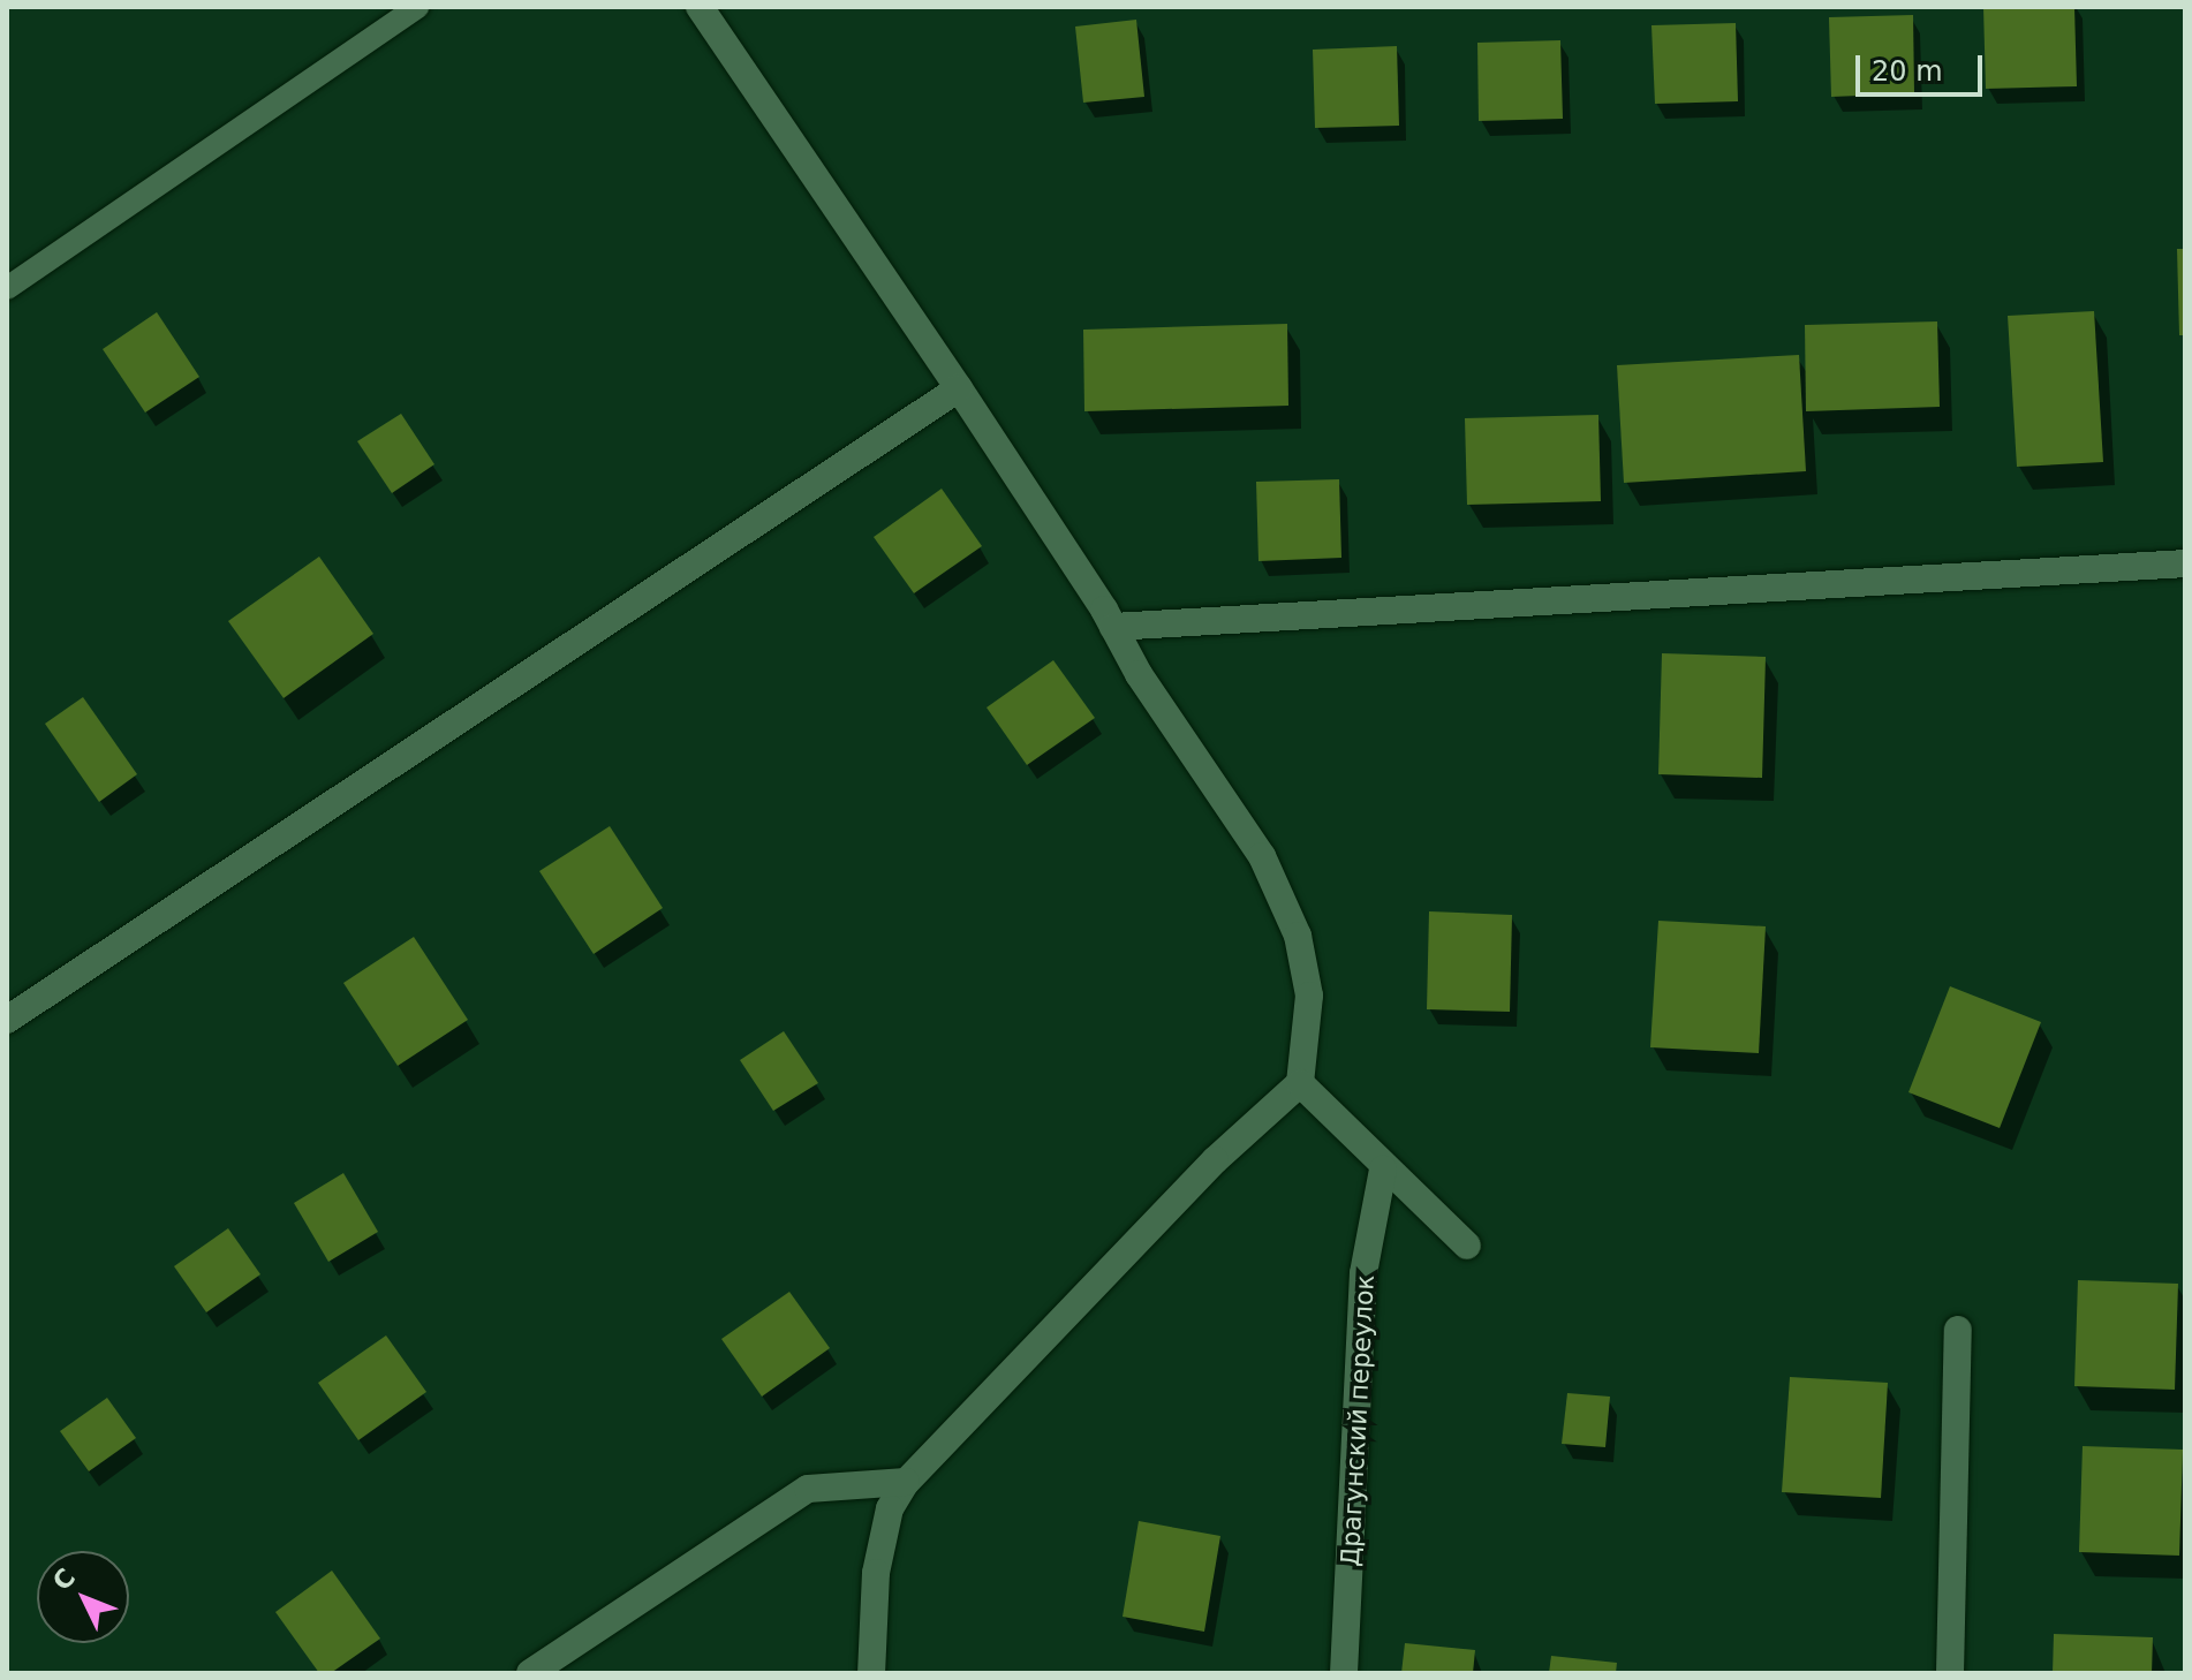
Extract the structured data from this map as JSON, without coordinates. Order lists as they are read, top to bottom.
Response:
{
  "streets": {
    "street": ["Драгунский переулок"]
  },
  "scale_bar": "20 m",
  "north": "top left"
}
